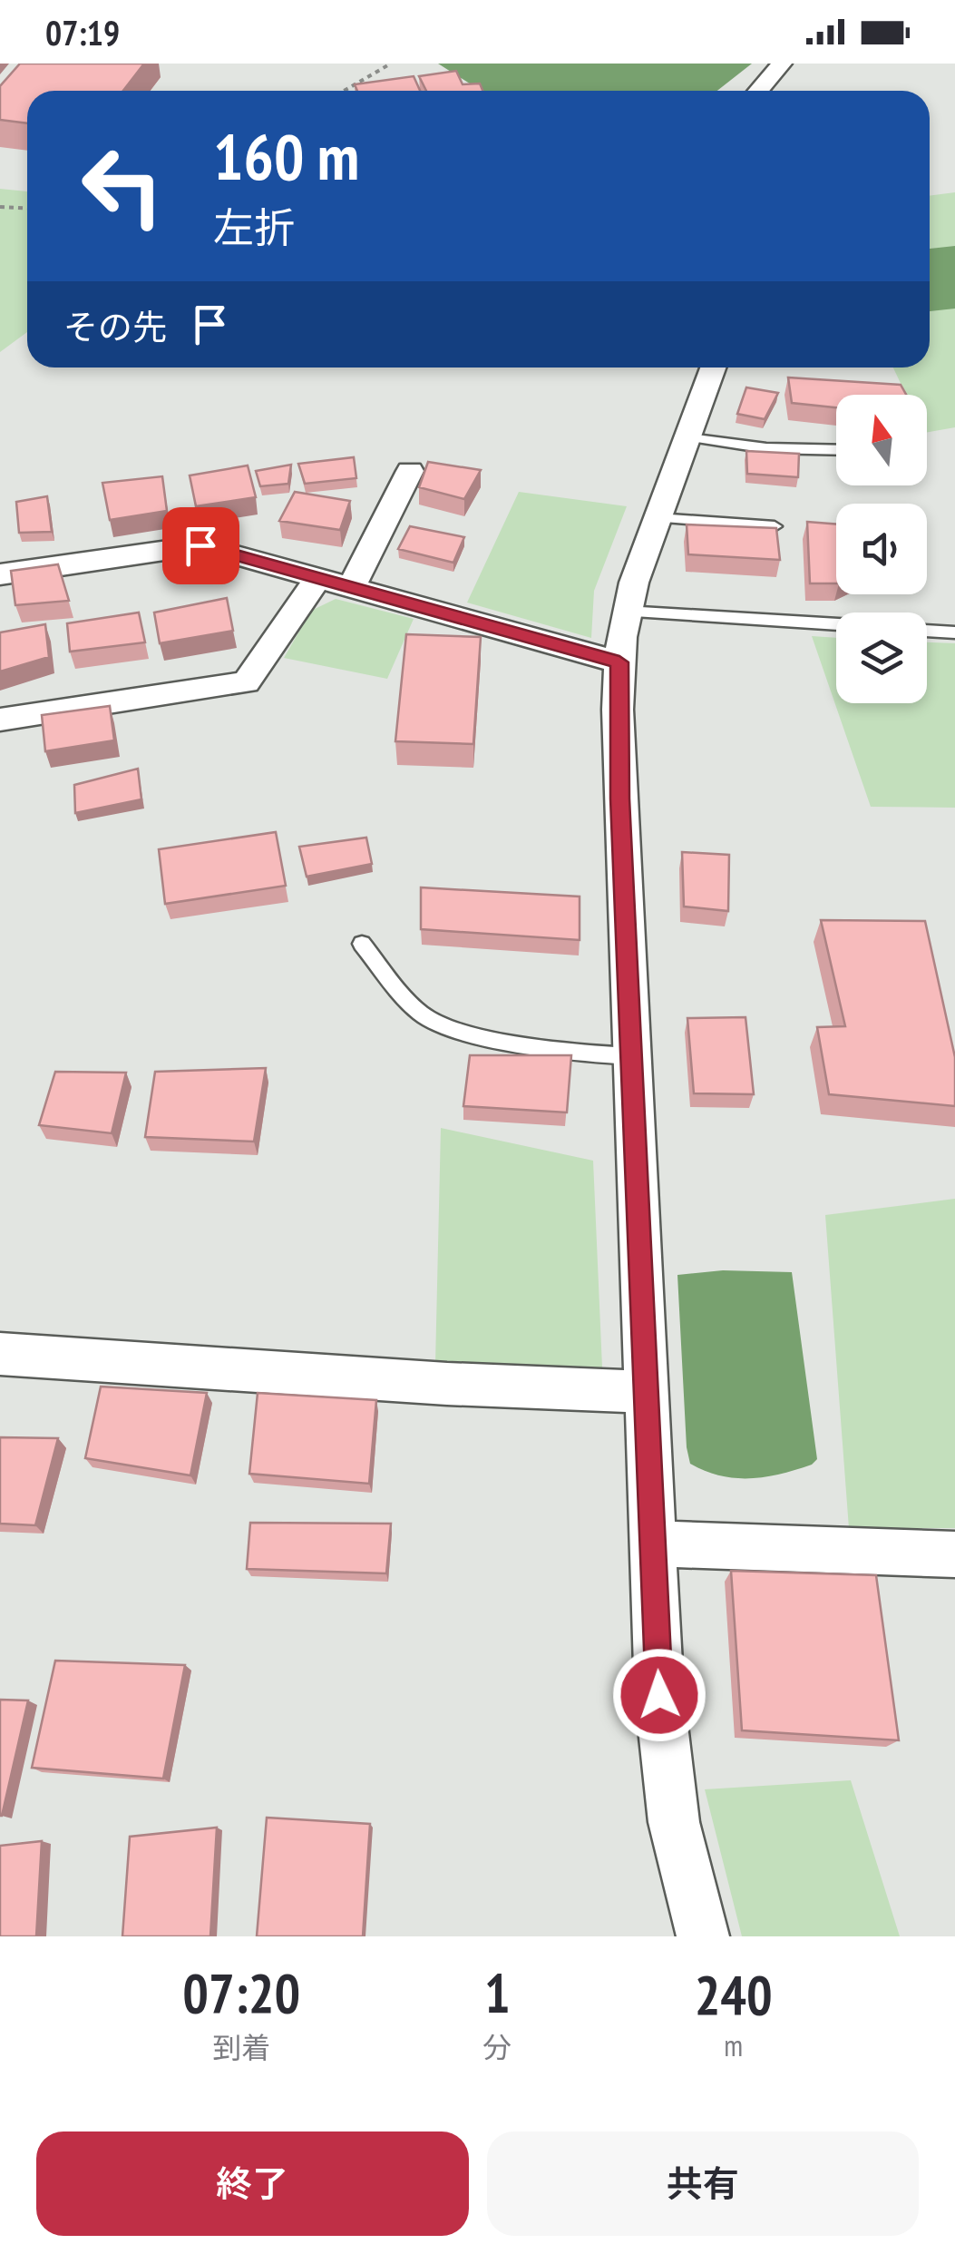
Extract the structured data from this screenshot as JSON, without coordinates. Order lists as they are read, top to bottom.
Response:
{
  "north": "top",
  "page": {
    "status": "07:19",
    "turn": ["160 m", "左折"],
    "then": "その先",
    "eta": [
      "07:20",
      "到着",
      "1",
      "分",
      "240",
      "m"
    ],
    "buttons": ["終了", "共有"]
  }
}
